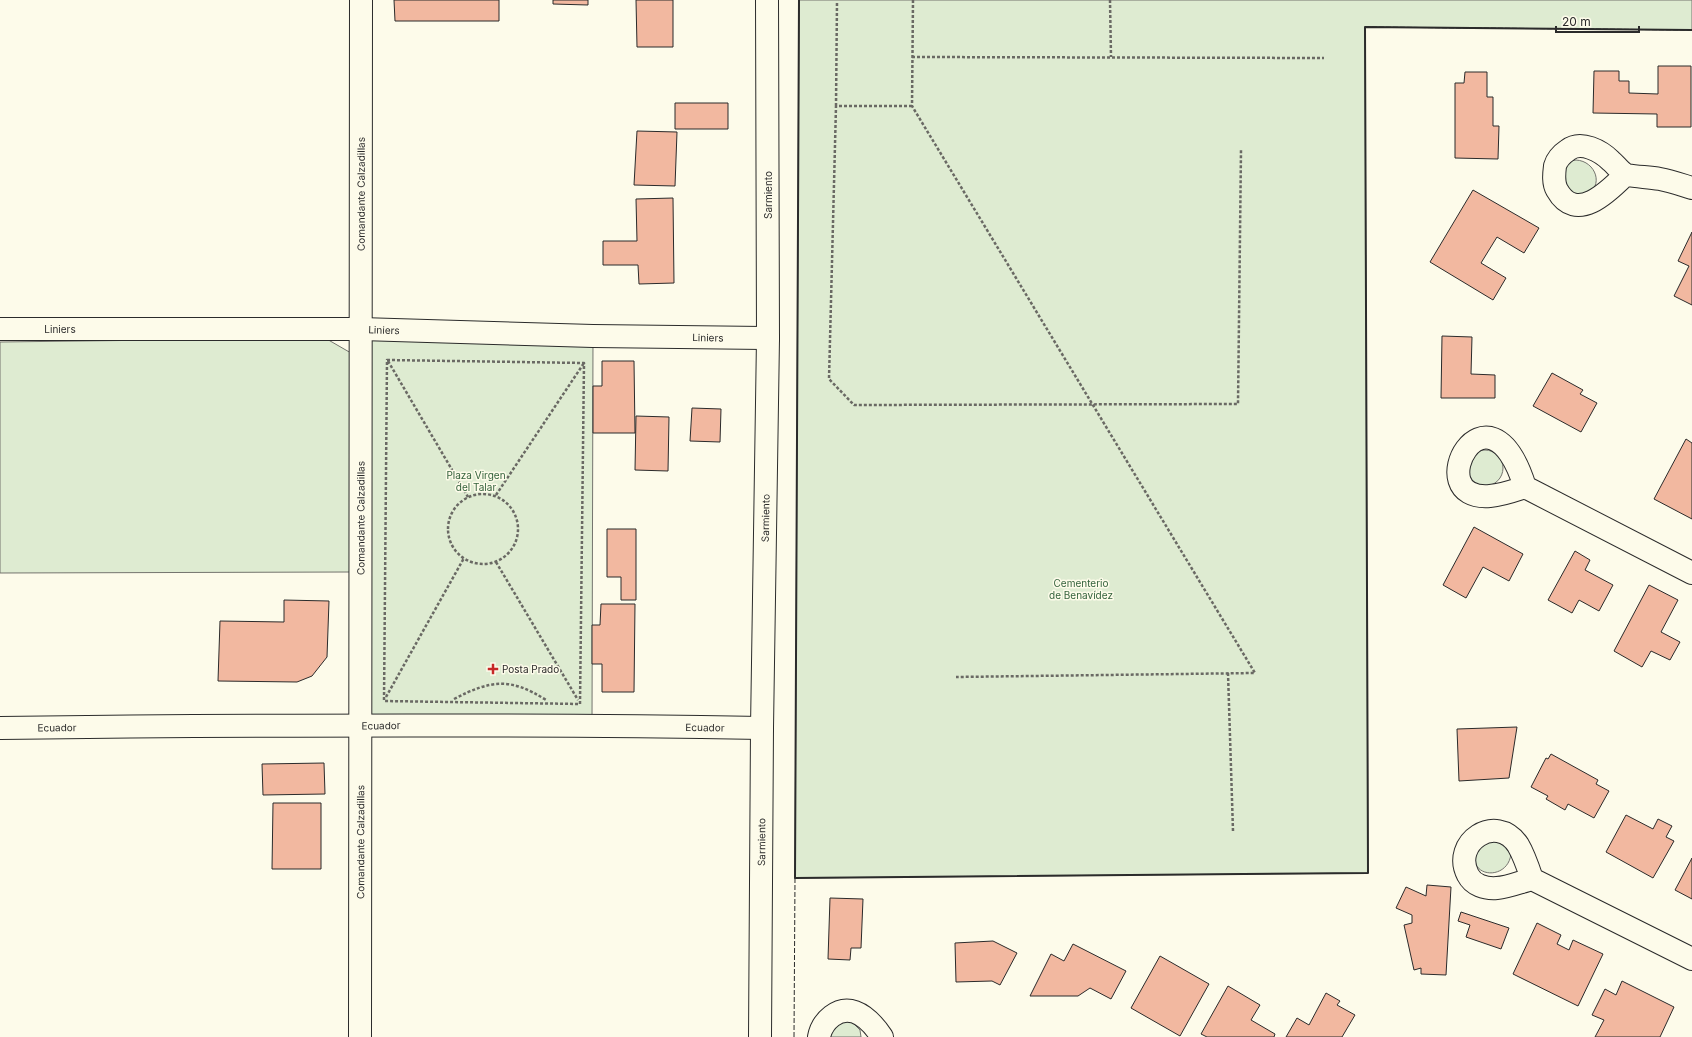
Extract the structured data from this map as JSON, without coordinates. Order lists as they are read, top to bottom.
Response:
{
  "streets": {
    "street": [
      "Comandante Calzadillas",
      "Sarmiento",
      "Liniers",
      "Ecuador"
    ]
  },
  "crossings": [
    ["Comandante Calzadillas", "Liniers"],
    ["Comandante Calzadillas", "Ecuador"],
    ["Sarmiento", "Liniers"],
    ["Sarmiento", "Ecuador"]
  ],
  "parks": ["Plaza Virgen del Talar", "Cementerio de Benavídez"],
  "places": {
    "health": ["Posta Prado"]
  },
  "scale_bar": "20 m"
}
